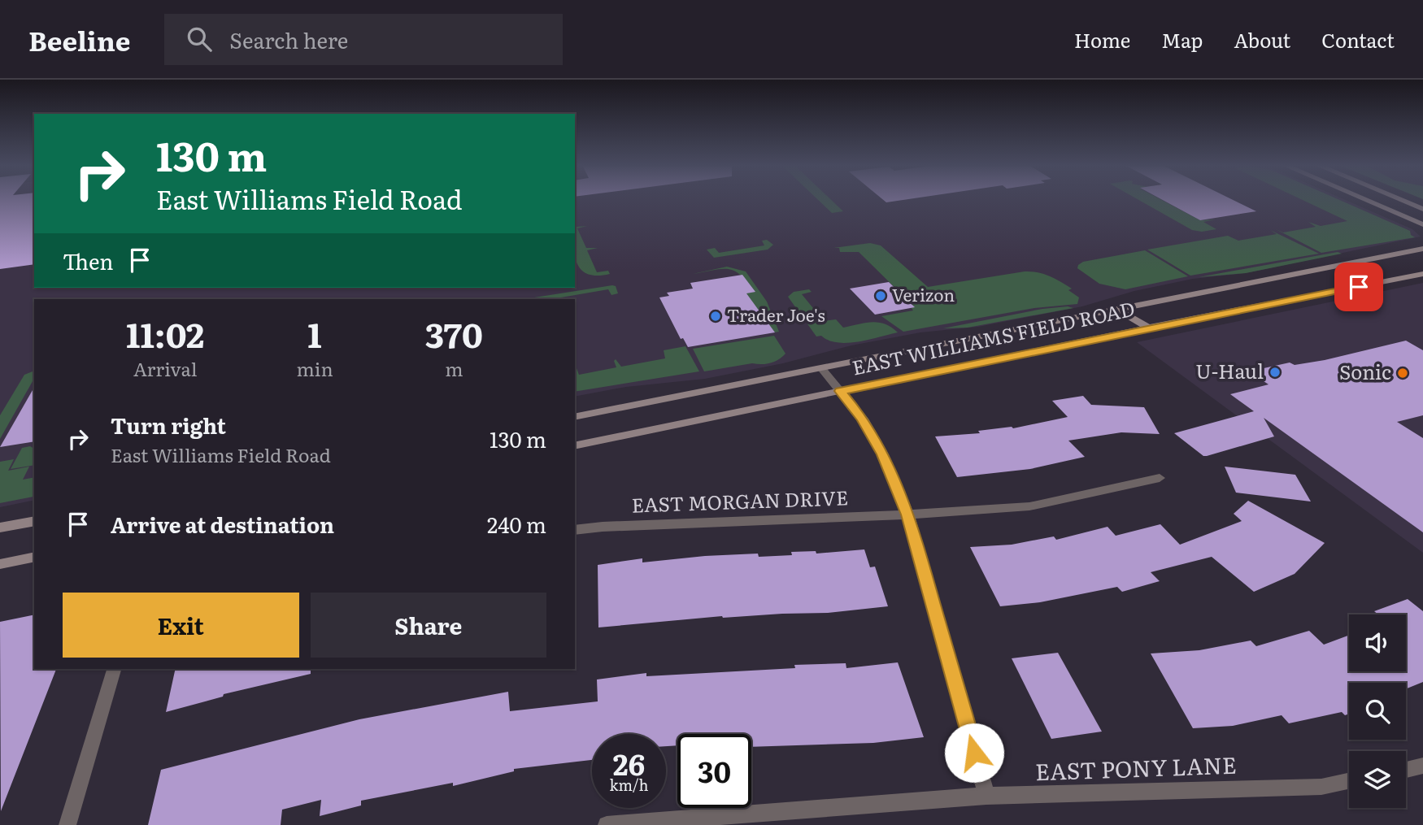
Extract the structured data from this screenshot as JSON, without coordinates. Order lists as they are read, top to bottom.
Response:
{
  "streets": {
    "main road": ["EAST WILLIAMS FIELD ROAD"],
    "street": ["EAST MORGAN DRIVE", "EAST PONY LANE"]
  },
  "places": [
    "Verizon",
    "Trader Joe's",
    "U-Haul",
    "Sonic"
  ],
  "page": {
    "header": "Beeline",
    "search": "Search here",
    "nav": [
      "Home",
      "Map",
      "About",
      "Contact"
    ],
    "turn": ["130 m", "East Williams Field Road"],
    "then": "Then",
    "eta": [
      "11:02",
      "Arrival",
      "1",
      "min",
      "370",
      "m"
    ],
    "list": [
      {
        "name": "Turn right",
        "note": "East Williams Field Road",
        "value": "130 m"
      },
      {
        "name": "Arrive at destination",
        "value": "240 m"
      }
    ],
    "buttons": ["Exit", "Share"],
    "speed": "26 km/h",
    "limit": "30"
  }
}
